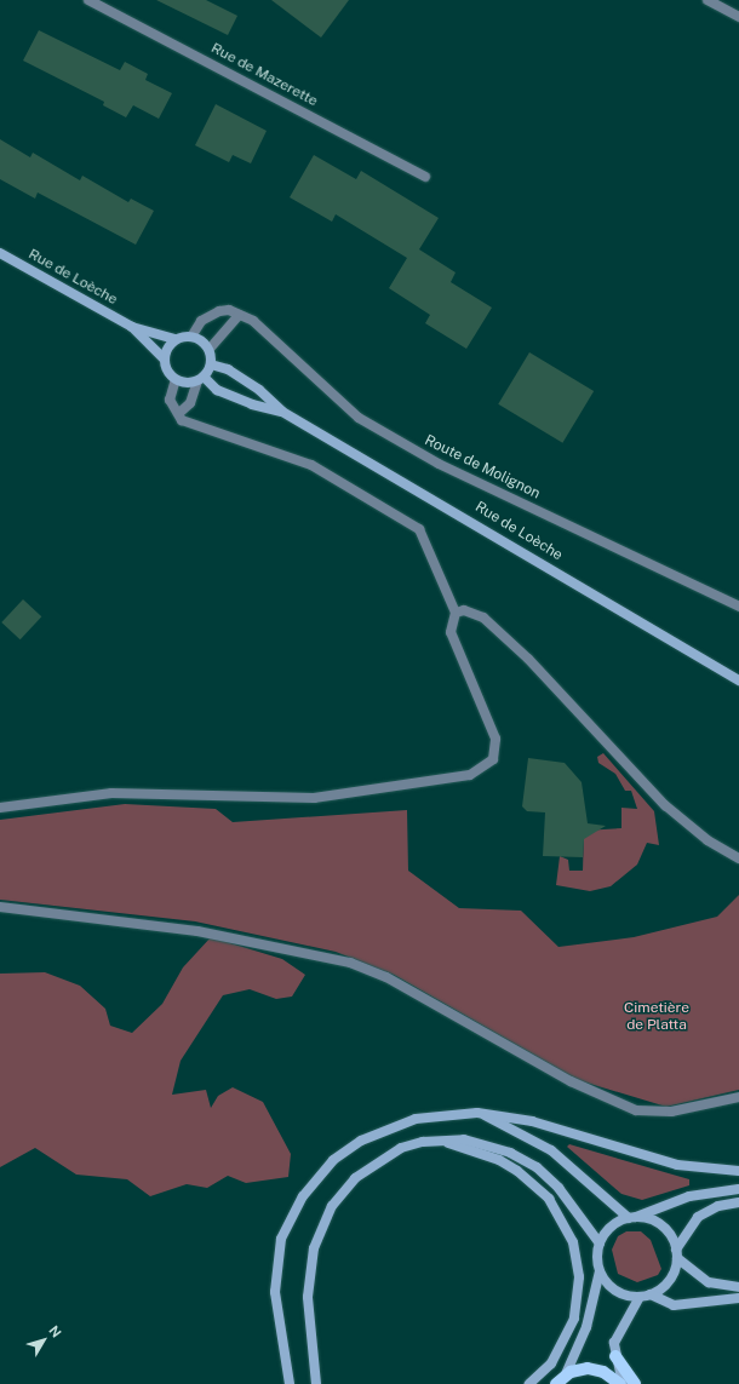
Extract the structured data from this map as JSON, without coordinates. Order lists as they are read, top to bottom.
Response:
{
  "streets": {
    "main road": ["Rue de Loèche"],
    "street": ["Rue de Mazerette", "Route de Molignon"]
  },
  "crossings": [
    ["Rue de Loèche", "Route de Molignon"]
  ],
  "parks": ["Cimetière de Platta"],
  "north": "top right"
}
